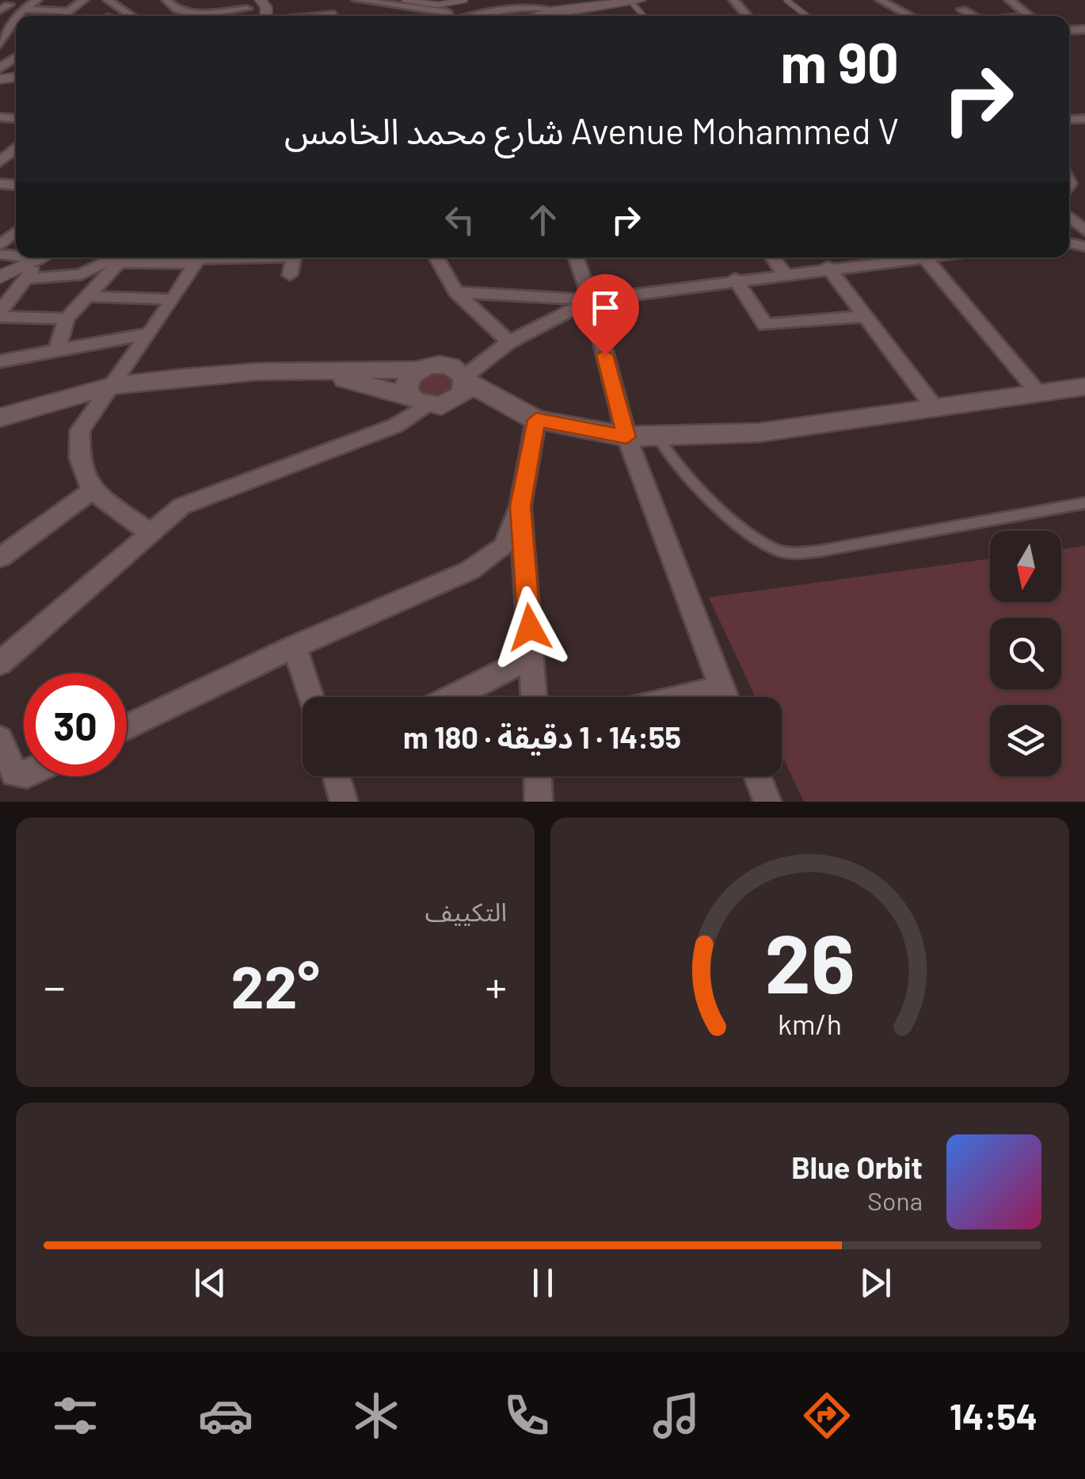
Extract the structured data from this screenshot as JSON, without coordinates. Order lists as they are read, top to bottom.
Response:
{
  "north": "bottom",
  "page": {
    "turn": ["90 m", "Avenue Mohammed V شارع محمد الخامس"],
    "limit": "30",
    "trip": "14:55 · 1 دقيقة · 180 m",
    "tile": "التكييف",
    "heat": ["−", "22°", "+"],
    "song": ["Blue Orbit", "Sona"],
    "tabs": "14:54",
    "gauge": ["26", "km/h"]
  }
}
